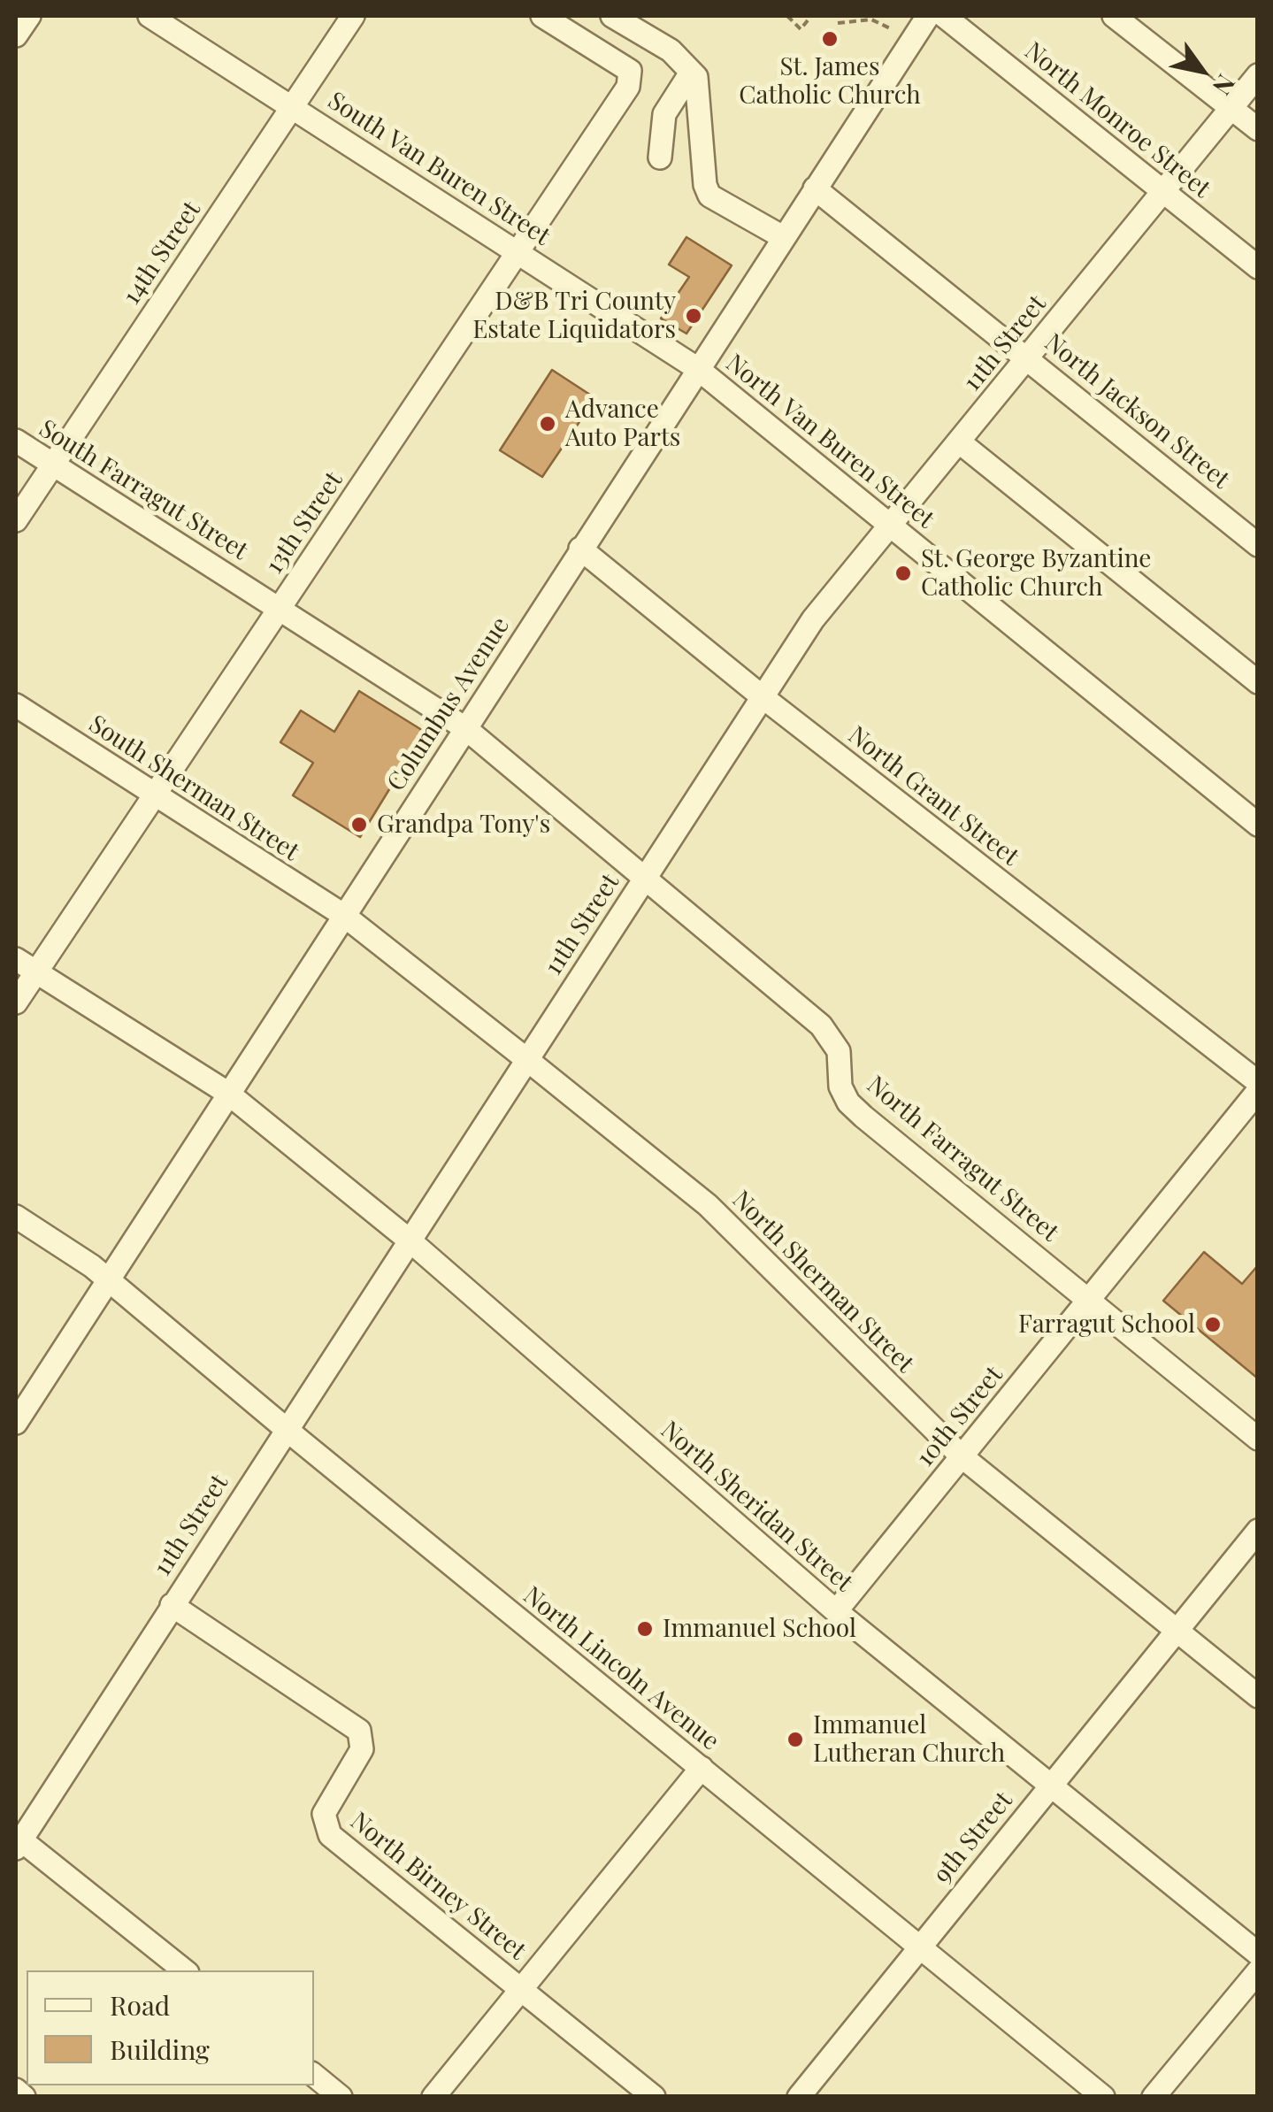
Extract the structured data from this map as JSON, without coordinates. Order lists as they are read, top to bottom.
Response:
{
  "streets": {
    "street": [
      "North Monroe Street",
      "South Van Buren Street",
      "14th Street",
      "11th Street",
      "North Jackson Street",
      "North Van Buren Street",
      "South Farragut Street",
      "13th Street",
      "Columbus Avenue",
      "South Sherman Street",
      "North Grant Street",
      "North Farragut Street",
      "North Sherman Street",
      "10th Street",
      "North Sheridan Street",
      "North Lincoln Avenue",
      "9th Street",
      "North Birney Street"
    ]
  },
  "crossings": [
    ["North Monroe Street", "11th Street"],
    ["South Van Buren Street", "14th Street"],
    ["South Van Buren Street", "North Van Buren Street"],
    ["South Van Buren Street", "13th Street"],
    ["South Van Buren Street", "Columbus Avenue"],
    ["14th Street", "South Farragut Street"],
    ["11th Street", "North Jackson Street"],
    ["11th Street", "North Van Buren Street"],
    ["11th Street", "North Grant Street"],
    ["11th Street", "North Farragut Street"],
    ["11th Street", "North Sherman Street"],
    ["11th Street", "North Sheridan Street"],
    ["11th Street", "North Lincoln Avenue"],
    ["11th Street", "North Birney Street"],
    ["North Jackson Street", "Columbus Avenue"],
    ["North Van Buren Street", "Columbus Avenue"],
    ["South Farragut Street", "13th Street"],
    ["South Farragut Street", "Columbus Avenue"],
    ["South Farragut Street", "North Farragut Street"],
    ["13th Street", "South Sherman Street"],
    ["13th Street", "North Sheridan Street"],
    ["Columbus Avenue", "South Sherman Street"],
    ["Columbus Avenue", "North Grant Street"],
    ["Columbus Avenue", "North Farragut Street"],
    ["Columbus Avenue", "North Sherman Street"],
    ["Columbus Avenue", "North Sheridan Street"],
    ["Columbus Avenue", "North Lincoln Avenue"],
    ["South Sherman Street", "North Sherman Street"],
    ["North Farragut Street", "10th Street"],
    ["North Sherman Street", "10th Street"],
    ["North Sherman Street", "9th Street"],
    ["10th Street", "North Sheridan Street"],
    ["North Sheridan Street", "9th Street"],
    ["North Lincoln Avenue", "9th Street"]
  ],
  "places": [
    "St. James Catholic Church",
    "D&B Tri County Estate Liquidators",
    "Advance Auto Parts",
    "St. George Byzantine Catholic Church",
    "Grandpa Tony's",
    "Farragut School",
    "Immanuel School",
    "Immanuel Lutheran Church"
  ],
  "legend": ["Road", "Building"],
  "north": "bottom right"
}
